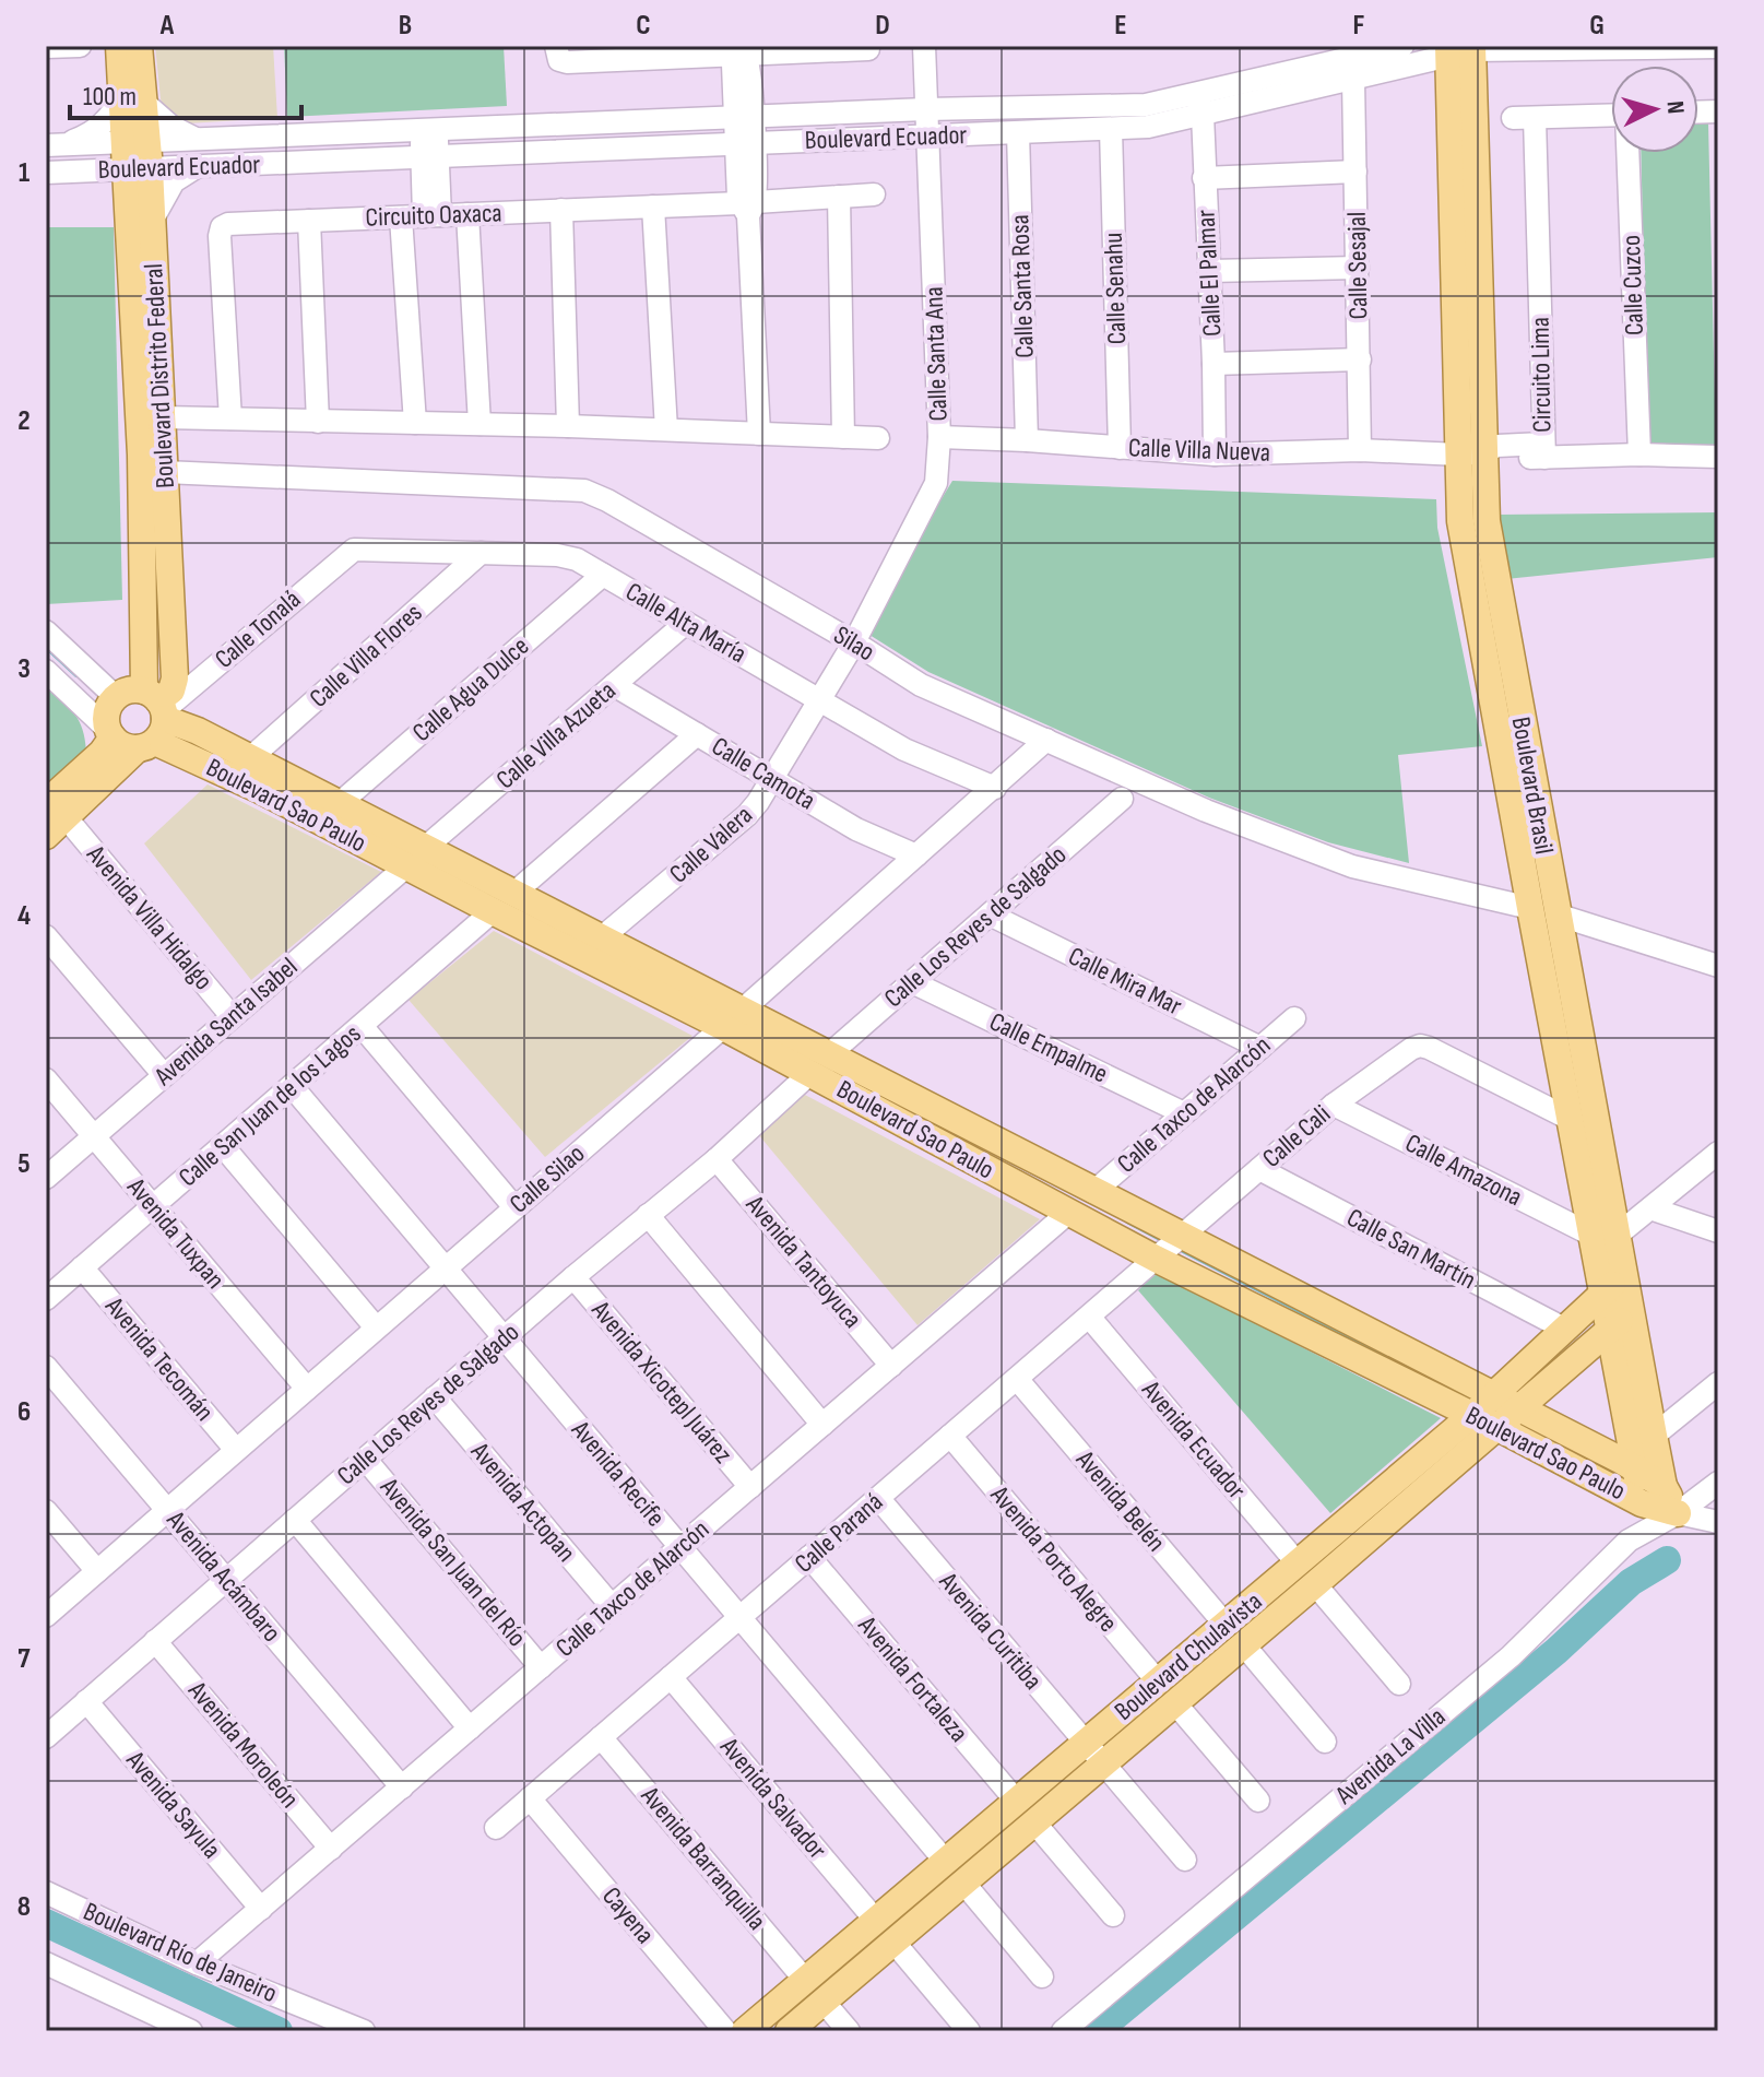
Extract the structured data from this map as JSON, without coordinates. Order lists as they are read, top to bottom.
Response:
{
  "streets": {
    "main road": [
      "Boulevard Distrito Federal",
      "Boulevard Brasil",
      "Boulevard Sao Paulo",
      "Boulevard Chulavista"
    ],
    "street": [
      "Boulevard Ecuador",
      "Circuito Oaxaca",
      "Calle Sesajal",
      "Calle El Palmar",
      "Calle Cuzco",
      "Calle Santa Rosa",
      "Calle Senahu",
      "Calle Santa Ana",
      "Circuito Lima",
      "Calle Villa Nueva",
      "Calle Alta María",
      "Calle Tonalá",
      "Silao",
      "Calle Villa Flores",
      "Calle Agua Dulce",
      "Calle Villa Azueta",
      "Calle Camota",
      "Calle Valera",
      "Avenida Villa Hidalgo",
      "Calle Los Reyes de Salgado",
      "Calle Mira Mar",
      "Avenida Santa Isabel",
      "Calle Empalme",
      "Calle Taxco de Alarcón",
      "Calle San Juan de los Lagos",
      "Calle Cali",
      "Calle Amazona",
      "Calle Silao",
      "Avenida Tuxpan",
      "Calle San Martín",
      "Avenida Tantoyuca",
      "Avenida Tecomán",
      "Avenida Xicotepl Juárez",
      "Avenida Ecuador",
      "Avenida Recife",
      "Avenida Belén",
      "Avenida Actopan",
      "Calle Paraná",
      "Avenida Porto Alegre",
      "Avenida San Juan del Río",
      "Avenida Acámbaro",
      "Avenida Curitiba",
      "Avenida Fortaleza",
      "Avenida Moroleón",
      "Avenida La Villa",
      "Avenida Salvador",
      "Avenida Sayula",
      "Avenida Barranquilla",
      "Cayena",
      "Boulevard Río de Janeiro"
    ]
  },
  "crossings": [
    ["Boulevard Ecuador", "Calle Sesajal"],
    ["Boulevard Ecuador", "Calle El Palmar"],
    ["Boulevard Ecuador", "Calle Santa Rosa"],
    ["Boulevard Ecuador", "Calle Senahu"],
    ["Boulevard Ecuador", "Calle Santa Ana"],
    ["Boulevard Ecuador", "Boulevard Distrito Federal"],
    ["Boulevard Ecuador", "Boulevard Brasil"],
    ["Calle Sesajal", "Calle Villa Nueva"],
    ["Calle El Palmar", "Calle Villa Nueva"],
    ["Calle Cuzco", "Circuito Lima"],
    ["Calle Santa Rosa", "Calle Villa Nueva"],
    ["Calle Senahu", "Calle Villa Nueva"],
    ["Calle Santa Ana", "Calle Villa Nueva"],
    ["Calle Santa Ana", "Silao"],
    ["Calle Santa Ana", "Calle Valera"],
    ["Circuito Lima", "Calle Villa Nueva"],
    ["Boulevard Distrito Federal", "Calle Tonalá"],
    ["Boulevard Distrito Federal", "Silao"],
    ["Boulevard Distrito Federal", "Boulevard Sao Paulo"],
    ["Calle Villa Nueva", "Boulevard Brasil"],
    ["Calle Alta María", "Calle Tonalá"],
    ["Calle Alta María", "Calle Villa Flores"],
    ["Calle Alta María", "Calle Agua Dulce"],
    ["Calle Alta María", "Calle Villa Azueta"],
    ["Calle Alta María", "Calle Valera"],
    ["Calle Alta María", "Calle Silao"],
    ["Calle Tonalá", "Boulevard Sao Paulo"],
    ["Silao", "Boulevard Brasil"],
    ["Silao", "Calle Valera"],
    ["Silao", "Calle Silao"],
    ["Calle Villa Flores", "Boulevard Sao Paulo"],
    ["Calle Agua Dulce", "Boulevard Sao Paulo"],
    ["Calle Villa Azueta", "Calle Camota"],
    ["Calle Villa Azueta", "Boulevard Sao Paulo"],
    ["Calle Villa Azueta", "Avenida Santa Isabel"],
    ["Calle Camota", "Calle Valera"],
    ["Calle Camota", "Calle Silao"],
    ["Boulevard Brasil", "Boulevard Sao Paulo"],
    ["Boulevard Brasil", "Calle Cali"],
    ["Boulevard Brasil", "Calle Amazona"],
    ["Boulevard Brasil", "Boulevard Chulavista"],
    ["Boulevard Brasil", "Avenida La Villa"],
    ["Boulevard Sao Paulo", "Calle Valera"],
    ["Boulevard Sao Paulo", "Calle Los Reyes de Salgado"],
    ["Boulevard Sao Paulo", "Avenida Santa Isabel"],
    ["Boulevard Sao Paulo", "Calle Taxco de Alarcón"],
    ["Boulevard Sao Paulo", "Calle San Juan de los Lagos"],
    ["Boulevard Sao Paulo", "Calle Cali"],
    ["Boulevard Sao Paulo", "Calle Silao"],
    ["Boulevard Sao Paulo", "Calle Paraná"],
    ["Boulevard Sao Paulo", "Boulevard Chulavista"],
    ["Boulevard Sao Paulo", "Avenida La Villa"],
    ["Avenida Villa Hidalgo", "Avenida Santa Isabel"],
    ["Calle Los Reyes de Salgado", "Calle Mira Mar"],
    ["Calle Los Reyes de Salgado", "Calle Empalme"],
    ["Calle Los Reyes de Salgado", "Avenida Tantoyuca"],
    ["Calle Los Reyes de Salgado", "Avenida Xicotepl Juárez"],
    ["Calle Los Reyes de Salgado", "Avenida Recife"],
    ["Calle Los Reyes de Salgado", "Avenida Actopan"],
    ["Calle Los Reyes de Salgado", "Avenida San Juan del Río"],
    ["Calle Los Reyes de Salgado", "Avenida Acámbaro"],
    ["Calle Los Reyes de Salgado", "Avenida Moroleón"],
    ["Calle Los Reyes de Salgado", "Avenida Sayula"],
    ["Calle Mira Mar", "Calle Taxco de Alarcón"],
    ["Avenida Santa Isabel", "Avenida Tuxpan"],
    ["Calle Empalme", "Calle Taxco de Alarcón"],
    ["Calle Taxco de Alarcón", "Avenida Tantoyuca"],
    ["Calle Taxco de Alarcón", "Avenida Xicotepl Juárez"],
    ["Calle Taxco de Alarcón", "Avenida Recife"],
    ["Calle Taxco de Alarcón", "Avenida Actopan"],
    ["Calle Taxco de Alarcón", "Avenida San Juan del Río"],
    ["Calle Taxco de Alarcón", "Avenida Acámbaro"],
    ["Calle Taxco de Alarcón", "Avenida Moroleón"],
    ["Calle Taxco de Alarcón", "Avenida Sayula"],
    ["Calle Taxco de Alarcón", "Boulevard Río de Janeiro"],
    ["Calle San Juan de los Lagos", "Avenida Tuxpan"],
    ["Calle San Juan de los Lagos", "Avenida Tecomán"],
    ["Calle San Juan de los Lagos", "Avenida Recife"],
    ["Calle Cali", "Calle Amazona"],
    ["Calle Cali", "Calle San Martín"],
    ["Calle Cali", "Calle Paraná"],
    ["Calle Silao", "Avenida Tuxpan"],
    ["Calle Silao", "Avenida Tecomán"],
    ["Calle Silao", "Avenida Recife"],
    ["Calle Silao", "Avenida Acámbaro"],
    ["Calle San Martín", "Boulevard Chulavista"],
    ["Avenida Ecuador", "Calle Paraná"],
    ["Avenida Ecuador", "Boulevard Chulavista"],
    ["Avenida Recife", "Calle Paraná"],
    ["Avenida Recife", "Boulevard Chulavista"],
    ["Avenida Belén", "Calle Paraná"],
    ["Avenida Belén", "Boulevard Chulavista"],
    ["Calle Paraná", "Avenida Porto Alegre"],
    ["Calle Paraná", "Avenida Curitiba"],
    ["Calle Paraná", "Avenida Fortaleza"],
    ["Calle Paraná", "Avenida Salvador"],
    ["Calle Paraná", "Avenida Barranquilla"],
    ["Calle Paraná", "Cayena"],
    ["Avenida Porto Alegre", "Boulevard Chulavista"],
    ["Avenida Curitiba", "Boulevard Chulavista"],
    ["Boulevard Chulavista", "Avenida Fortaleza"],
    ["Boulevard Chulavista", "Avenida Salvador"],
    ["Boulevard Chulavista", "Avenida Barranquilla"]
  ],
  "scale_bar": "100 m",
  "north": "right",
  "grid": {
    "columns": [
      "A",
      "B",
      "C",
      "D",
      "E",
      "F",
      "G"
    ],
    "rows": [
      "1",
      "2",
      "3",
      "4",
      "5",
      "6",
      "7",
      "8"
    ]
  }
}
